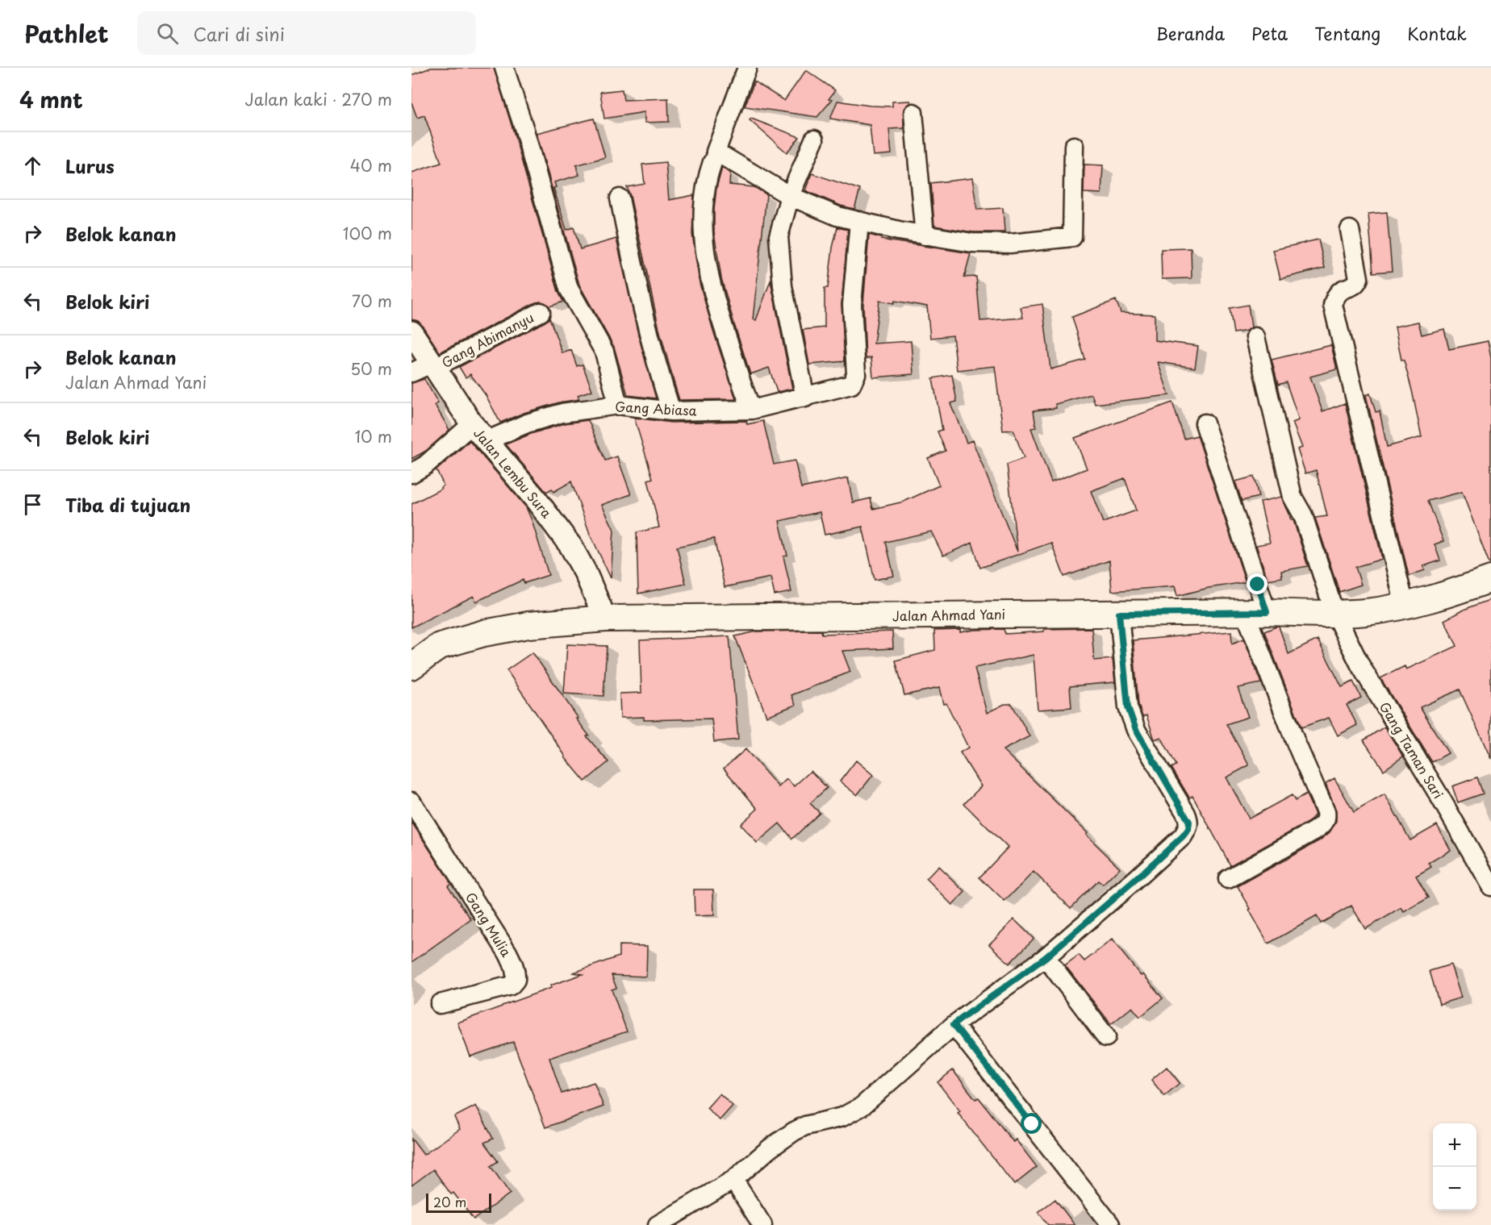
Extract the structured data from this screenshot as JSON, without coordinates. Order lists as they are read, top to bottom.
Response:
{
  "streets": {
    "main road": ["Jalan Ahmad Yani"],
    "street": [
      "Gang Abimanyu",
      "Gang Abiasa",
      "Jalan Lembu Sura",
      "Gang Taman Sari",
      "Gang Mulia"
    ]
  },
  "crossings": [
    ["Gang Abimanyu", "Jalan Lembu Sura"],
    ["Gang Abiasa", "Jalan Lembu Sura"],
    ["Jalan Lembu Sura", "Jalan Ahmad Yani"],
    ["Jalan Ahmad Yani", "Gang Taman Sari"]
  ],
  "scale_bar": "20 m",
  "page": {
    "header": "Pathlet",
    "search": "Cari di sini",
    "nav": [
      "Beranda",
      "Peta",
      "Tentang",
      "Kontak"
    ],
    "heading": ["4 mnt", "Jalan kaki · 270 m"],
    "list": [
      ["Lurus", "40 m"],
      ["Belok kanan", "100 m"],
      ["Belok kiri", "70 m"],
      ["Belok kanan", "Jalan Ahmad Yani", "50 m"],
      ["Belok kiri", "10 m"],
      "Tiba di tujuan"
    ],
    "map_buttons": ["+", "−"],
    "scale": "20 m"
  }
}
